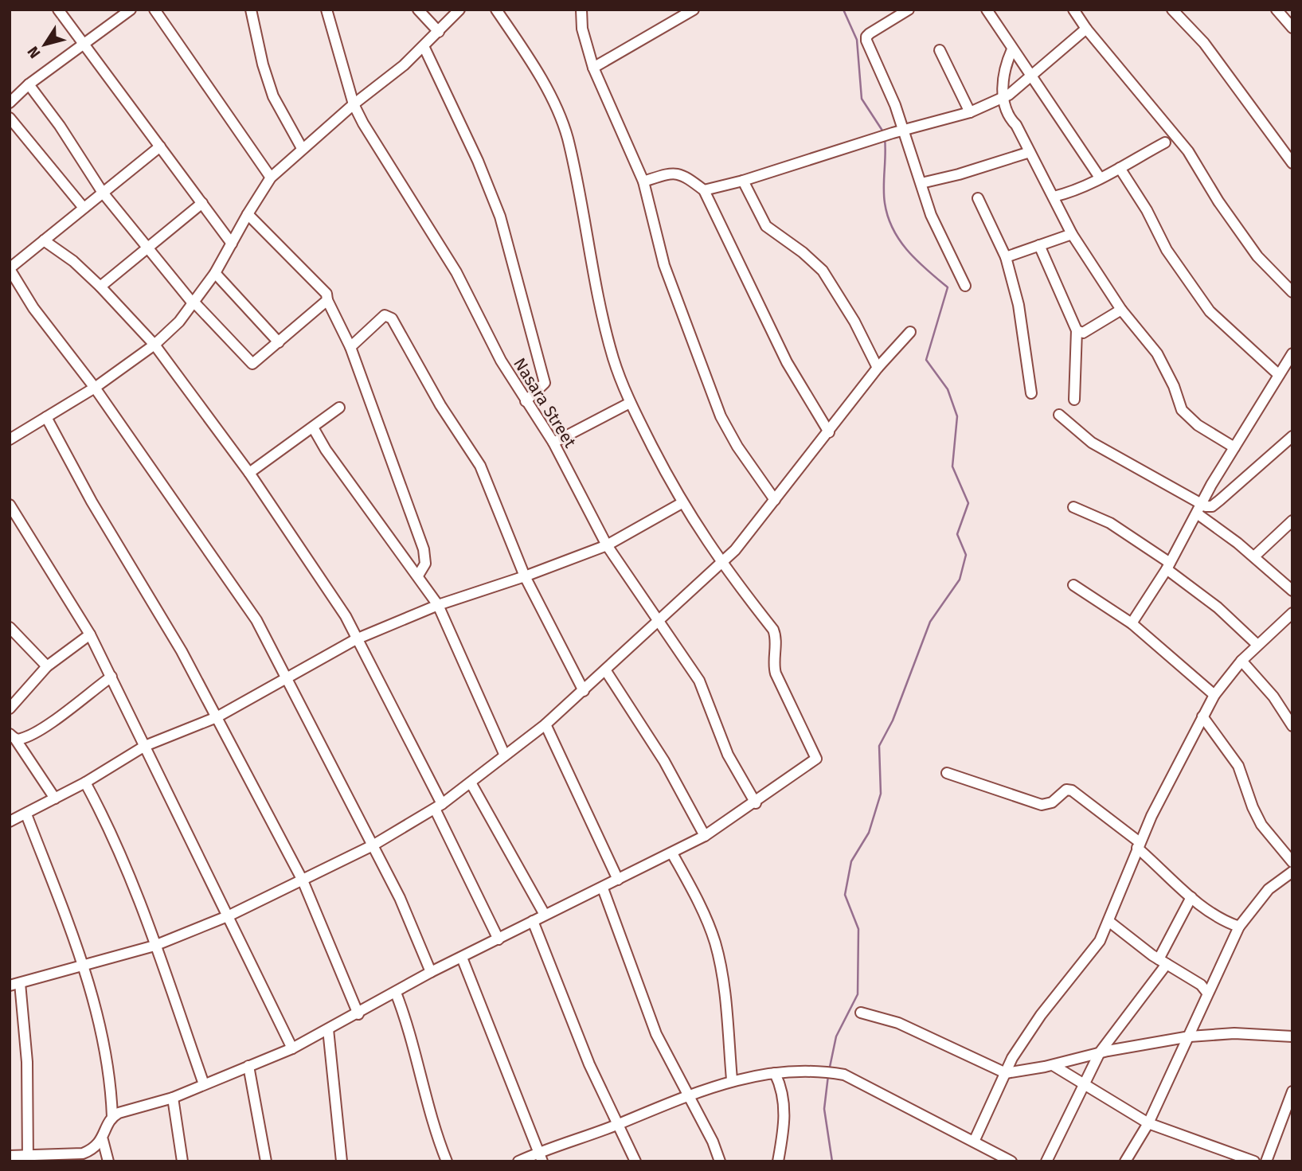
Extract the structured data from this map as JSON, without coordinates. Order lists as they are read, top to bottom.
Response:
{
  "streets": {
    "street": ["Nasara Street"]
  },
  "north": "bottom left"
}
